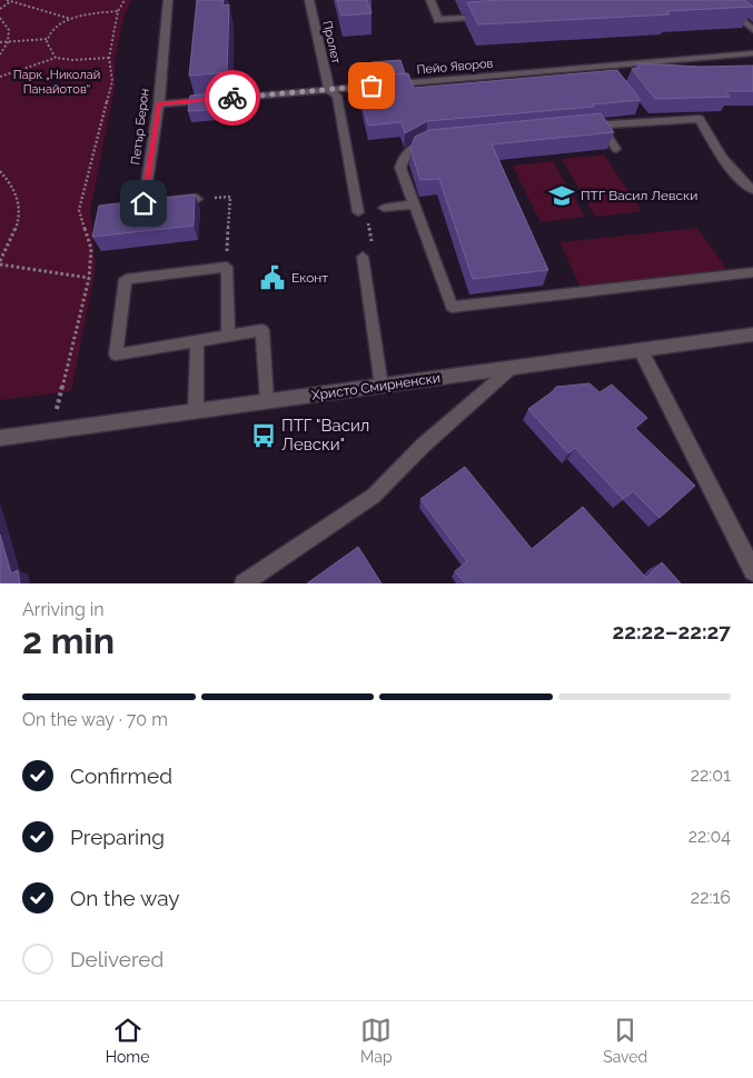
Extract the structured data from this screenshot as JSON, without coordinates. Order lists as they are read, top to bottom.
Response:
{
  "streets": {
    "street": [
      "Пролет",
      "Пейо Яворов",
      "Петър Берон",
      "Христо Смирненски"
    ]
  },
  "crossings": [
    ["Пролет", "Пейо Яворов"],
    ["Пейо Яворов", "Петър Берон"]
  ],
  "parks": ["Парк „Николай Панайотов“"],
  "places": {
    "school or university": ["ПТГ Васил Левски"],
    "public building": ["Еконт"],
    "bus stop": ["ПТГ \"Васил Левски\""]
  },
  "page": {
    "heading": ["2 min", "Arriving in", "22:22–22:27"],
    "bar": "On the way · 70 m",
    "list": [
      ["Confirmed", "22:01"],
      ["Preparing", "22:04"],
      ["On the way", "22:16"],
      "Delivered"
    ],
    "tabs": ["Home", "Map", "Saved"]
  }
}
